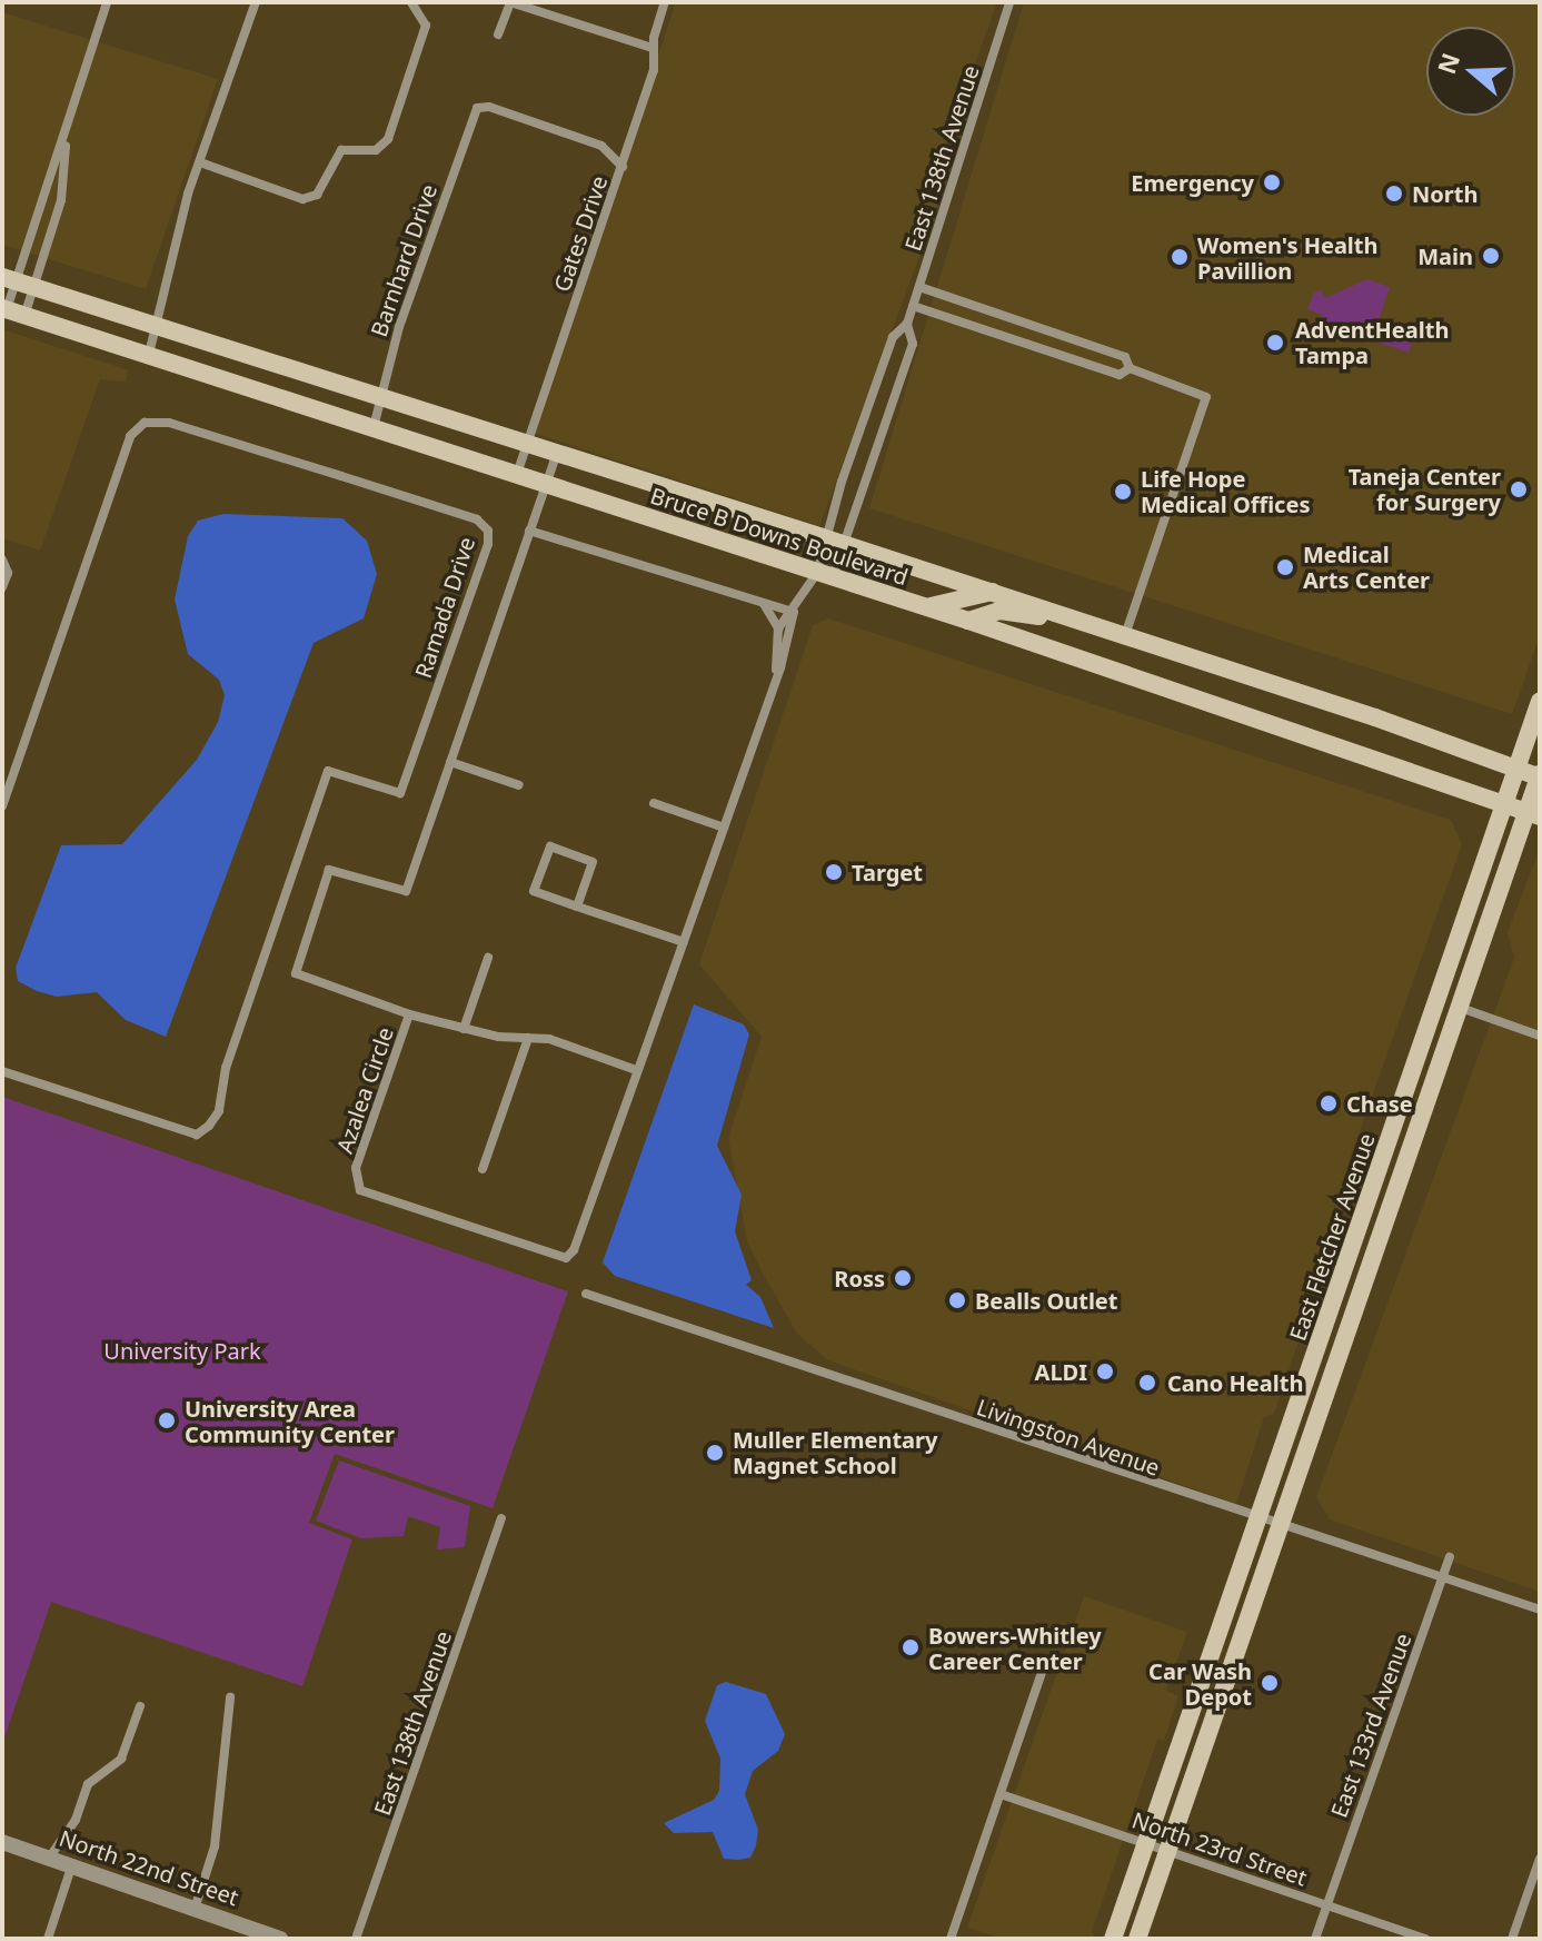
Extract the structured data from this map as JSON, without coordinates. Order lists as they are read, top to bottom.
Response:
{
  "streets": {
    "main road": ["Bruce B Downs Boulevard", "East Fletcher Avenue"],
    "street": [
      "East 138th Avenue",
      "Gates Drive",
      "Barnhard Drive",
      "Ramada Drive",
      "Azalea Circle",
      "Livingston Avenue",
      "East 133rd Avenue",
      "North 23rd Street",
      "North 22nd Street"
    ]
  },
  "crossings": [
    ["East 138th Avenue", "Bruce B Downs Boulevard"],
    ["East 138th Avenue", "Azalea Circle"],
    ["Gates Drive", "Barnhard Drive"],
    ["Gates Drive", "Bruce B Downs Boulevard"],
    ["Barnhard Drive", "Bruce B Downs Boulevard"],
    ["Bruce B Downs Boulevard", "Azalea Circle"],
    ["Bruce B Downs Boulevard", "East Fletcher Avenue"],
    ["East Fletcher Avenue", "Livingston Avenue"],
    ["East Fletcher Avenue", "North 23rd Street"],
    ["Livingston Avenue", "East 133rd Avenue"],
    ["East 133rd Avenue", "North 23rd Street"]
  ],
  "parks": ["University Park"],
  "places": [
    "Emergency",
    "North",
    "Main",
    "Women's Health Pavillion",
    "AdventHealth Tampa",
    "Taneja Center for Surgery",
    "Life Hope Medical Offices",
    "Medical Arts Center",
    "Target",
    "Chase",
    "Ross",
    "Bealls Outlet",
    "ALDI",
    "Cano Health",
    "University Area Community Center",
    "Muller Elementary Magnet School",
    "Bowers-Whitley Career Center",
    "Car Wash Depot"
  ],
  "north": "left"
}
